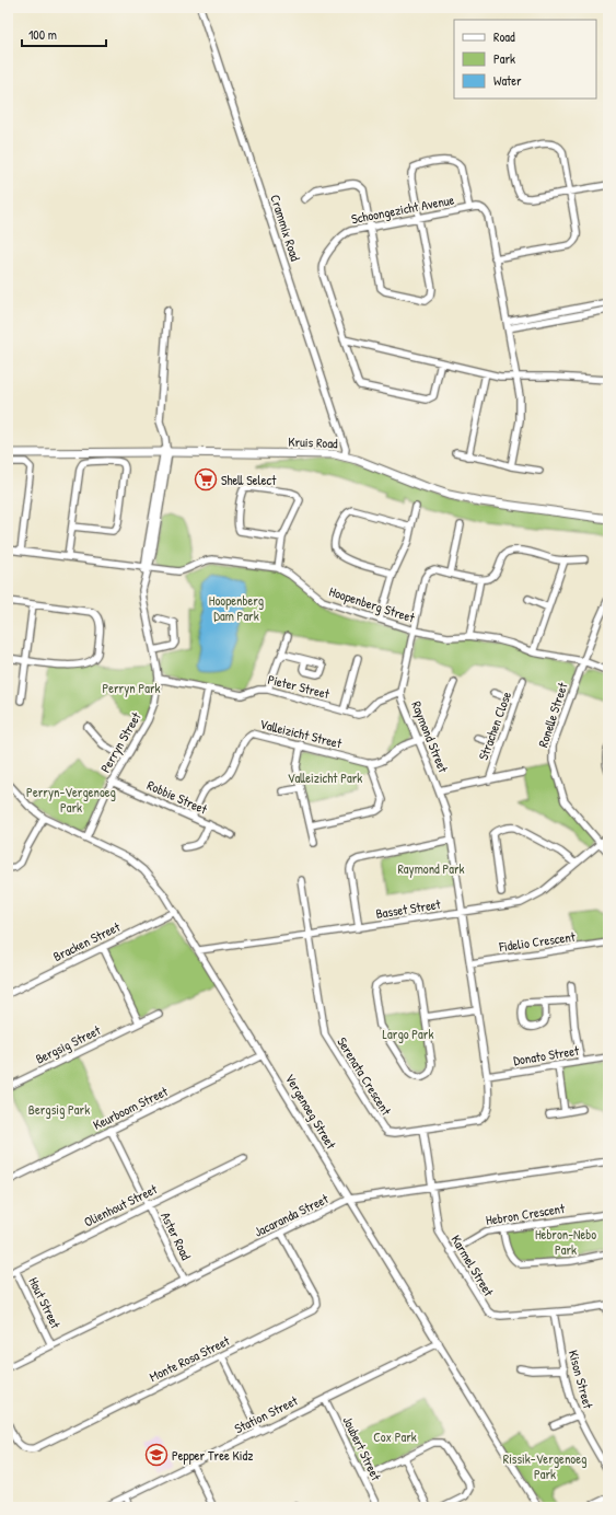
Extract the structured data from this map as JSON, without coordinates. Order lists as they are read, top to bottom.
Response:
{
  "streets": {
    "street": [
      "Schoongezicht Avenue",
      "Crammix Road",
      "Kruis Road",
      "Hoopenberg Street",
      "Pieter Street",
      "Ronelle Street",
      "Strachen Close",
      "Valleizicht Street",
      "Raymond Street",
      "Perryn Street",
      "Robbie Street",
      "Basset Street",
      "Bracken Street",
      "Fidelio Crescent",
      "Bergsig Street",
      "Donato Street",
      "Serenata Crescent",
      "Keurboom Street",
      "Vergenoeg Street",
      "Olienhout Street",
      "Hebron Crescent",
      "Jacaranda Street",
      "Aster Road",
      "Karmel Street",
      "Hout Street",
      "Monte Rosa Street",
      "Kison Street",
      "Station Street",
      "Joubert Street"
    ]
  },
  "crossings": [
    ["Crammix Road", "Kruis Road"],
    ["Kruis Road", "Perryn Street"],
    ["Hoopenberg Street", "Ronelle Street"],
    ["Hoopenberg Street", "Raymond Street"],
    ["Hoopenberg Street", "Perryn Street"],
    ["Pieter Street", "Raymond Street"],
    ["Pieter Street", "Perryn Street"],
    ["Ronelle Street", "Basset Street"],
    ["Valleizicht Street", "Robbie Street"],
    ["Raymond Street", "Basset Street"],
    ["Raymond Street", "Serenata Crescent"],
    ["Perryn Street", "Robbie Street"],
    ["Perryn Street", "Vergenoeg Street"],
    ["Basset Street", "Serenata Crescent"],
    ["Basset Street", "Vergenoeg Street"],
    ["Bracken Street", "Vergenoeg Street"],
    ["Fidelio Crescent", "Serenata Crescent"],
    ["Donato Street", "Serenata Crescent"],
    ["Serenata Crescent", "Karmel Street"],
    ["Keurboom Street", "Vergenoeg Street"],
    ["Keurboom Street", "Aster Road"],
    ["Vergenoeg Street", "Jacaranda Street"],
    ["Vergenoeg Street", "Station Street"],
    ["Olienhout Street", "Aster Road"],
    ["Olienhout Street", "Hout Street"],
    ["Hebron Crescent", "Karmel Street"],
    ["Jacaranda Street", "Aster Road"],
    ["Jacaranda Street", "Karmel Street"],
    ["Jacaranda Street", "Hout Street"],
    ["Jacaranda Street", "Monte Rosa Street"],
    ["Karmel Street", "Kison Street"],
    ["Station Street", "Joubert Street"]
  ],
  "parks": [
    "Hoopenberg Dam Park",
    "Perryn Park",
    "Valleizicht Park",
    "Perryn-Vergenoeg Park",
    "Raymond Park",
    "Largo Park",
    "Bergsig Park",
    "Hebron-Nebo Park",
    "Cox Park",
    "Rissik-Vergenoeg Park"
  ],
  "places": {
    "supermarket": ["Shell Select"],
    "school or university": ["Pepper Tree Kidz"]
  },
  "legend": ["Road", "Park", "Water"],
  "scale_bar": "100 m"
}
